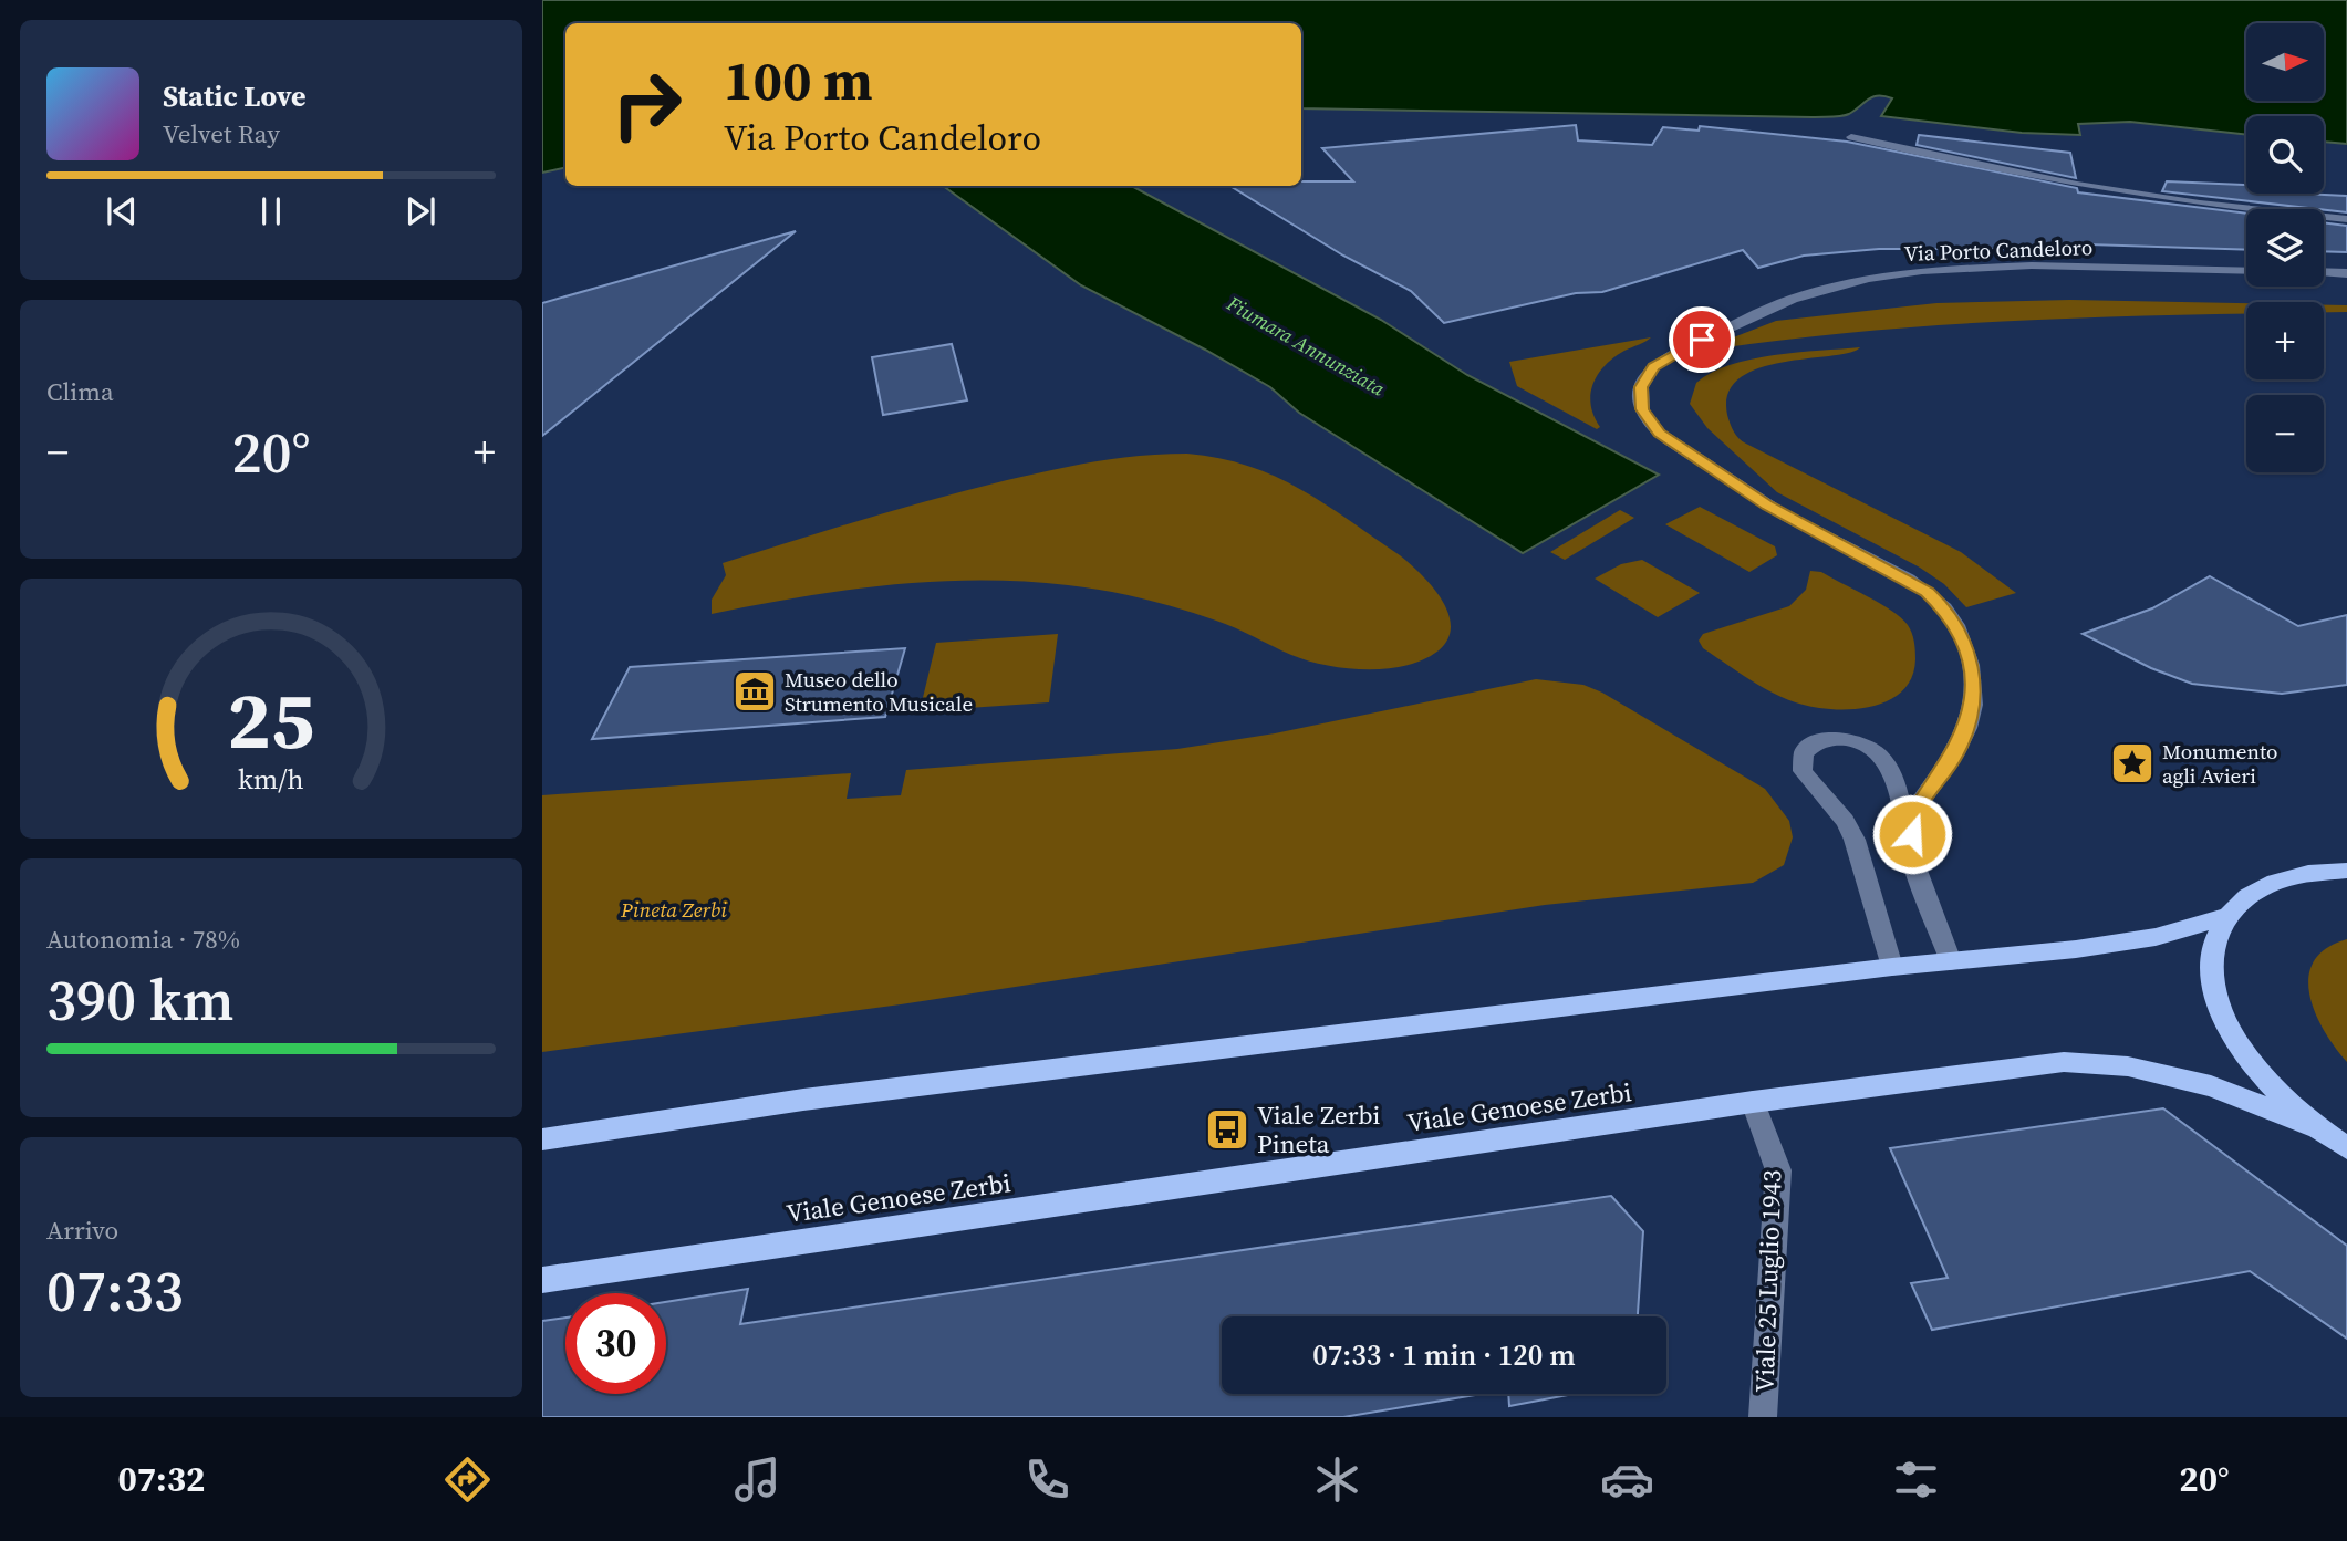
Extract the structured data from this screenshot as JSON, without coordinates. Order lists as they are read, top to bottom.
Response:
{
  "streets": {
    "main road": ["Viale Genoese Zerbi"],
    "street": ["Via Porto Candeloro", "Viale 25 Luglio 1943"]
  },
  "crossings": [
    ["Viale Genoese Zerbi", "Viale 25 Luglio 1943"]
  ],
  "water": ["Fiumara Annunziata"],
  "parks": ["Pineta Zerbi"],
  "places": {
    "museum": ["Museo dello Strumento Musicale"],
    "place": ["Monumento agli Avieri"],
    "bus stop": ["Viale Zerbi Pineta"]
  },
  "north": "right",
  "page": {
    "map_buttons": ["+", "−"],
    "turn": ["100 m", "Via Porto Candeloro"],
    "song": ["Static Love", "Velvet Ray"],
    "tile": [
      "Clima",
      ["Autonomia · 78%", "390 km"],
      ["Arrivo", "07:33"]
    ],
    "heat": ["−", "20°", "+"],
    "limit": "30",
    "trip": "07:33 · 1 min · 120 m",
    "tabs": ["07:32", "20°"],
    "gauge": ["25", "km/h"]
  }
}
